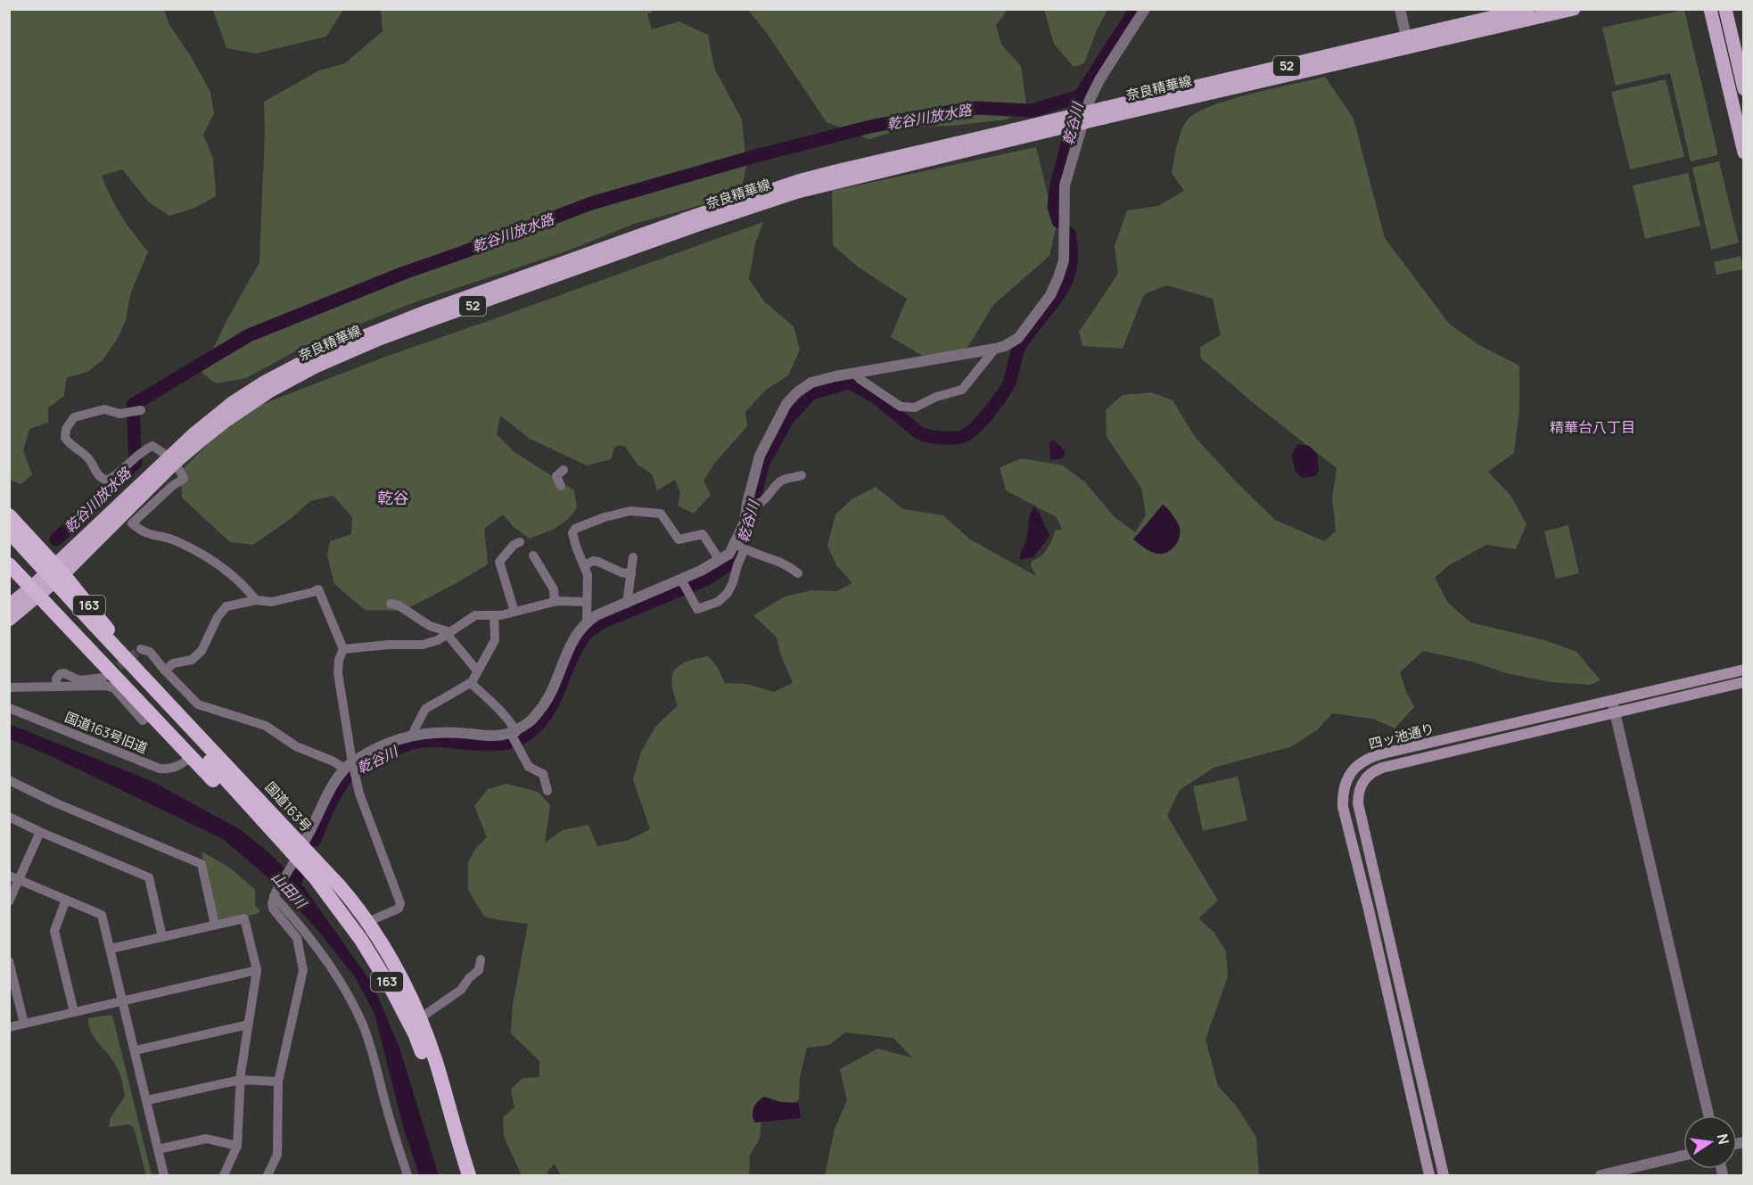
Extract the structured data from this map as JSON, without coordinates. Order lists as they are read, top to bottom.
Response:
{
  "streets": {
    "highway": ["163", "国道163号"],
    "main road": ["52", "奈良精華線", "四ッ池通り"],
    "street": ["国道163号旧道"]
  },
  "crossings": [
    ["奈良精華線", "163"],
    ["163", "国道163号"]
  ],
  "districts": ["精華台八丁目", "乾谷"],
  "water": ["乾谷川放水路", "乾谷川", "山田川"],
  "north": "right"
}
